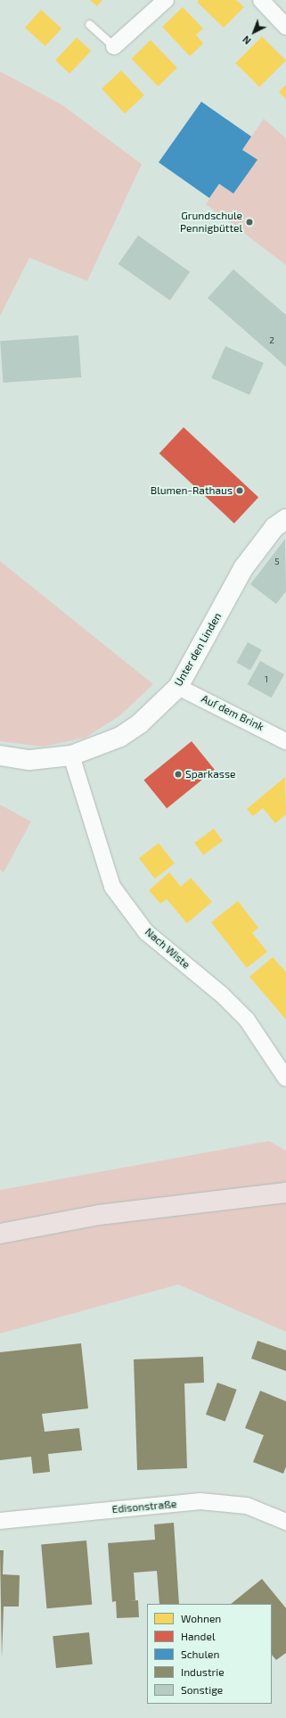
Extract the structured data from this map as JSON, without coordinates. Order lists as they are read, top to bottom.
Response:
{
  "streets": {
    "street": [
      "Unter den Linden",
      "Auf dem Brink",
      "Nach Wiste",
      "Edisonstraße"
    ]
  },
  "crossings": [
    ["Unter den Linden", "Auf dem Brink"],
    ["Unter den Linden", "Nach Wiste"]
  ],
  "places": ["Grundschule Pennigbüttel", "Blumen-Rathaus", "Sparkasse"],
  "house_numbers": ["2", "5", "1"],
  "legend": [
    "Wohnen",
    "Handel",
    "Schulen",
    "Industrie",
    "Sonstige"
  ],
  "north": "bottom left"
}
